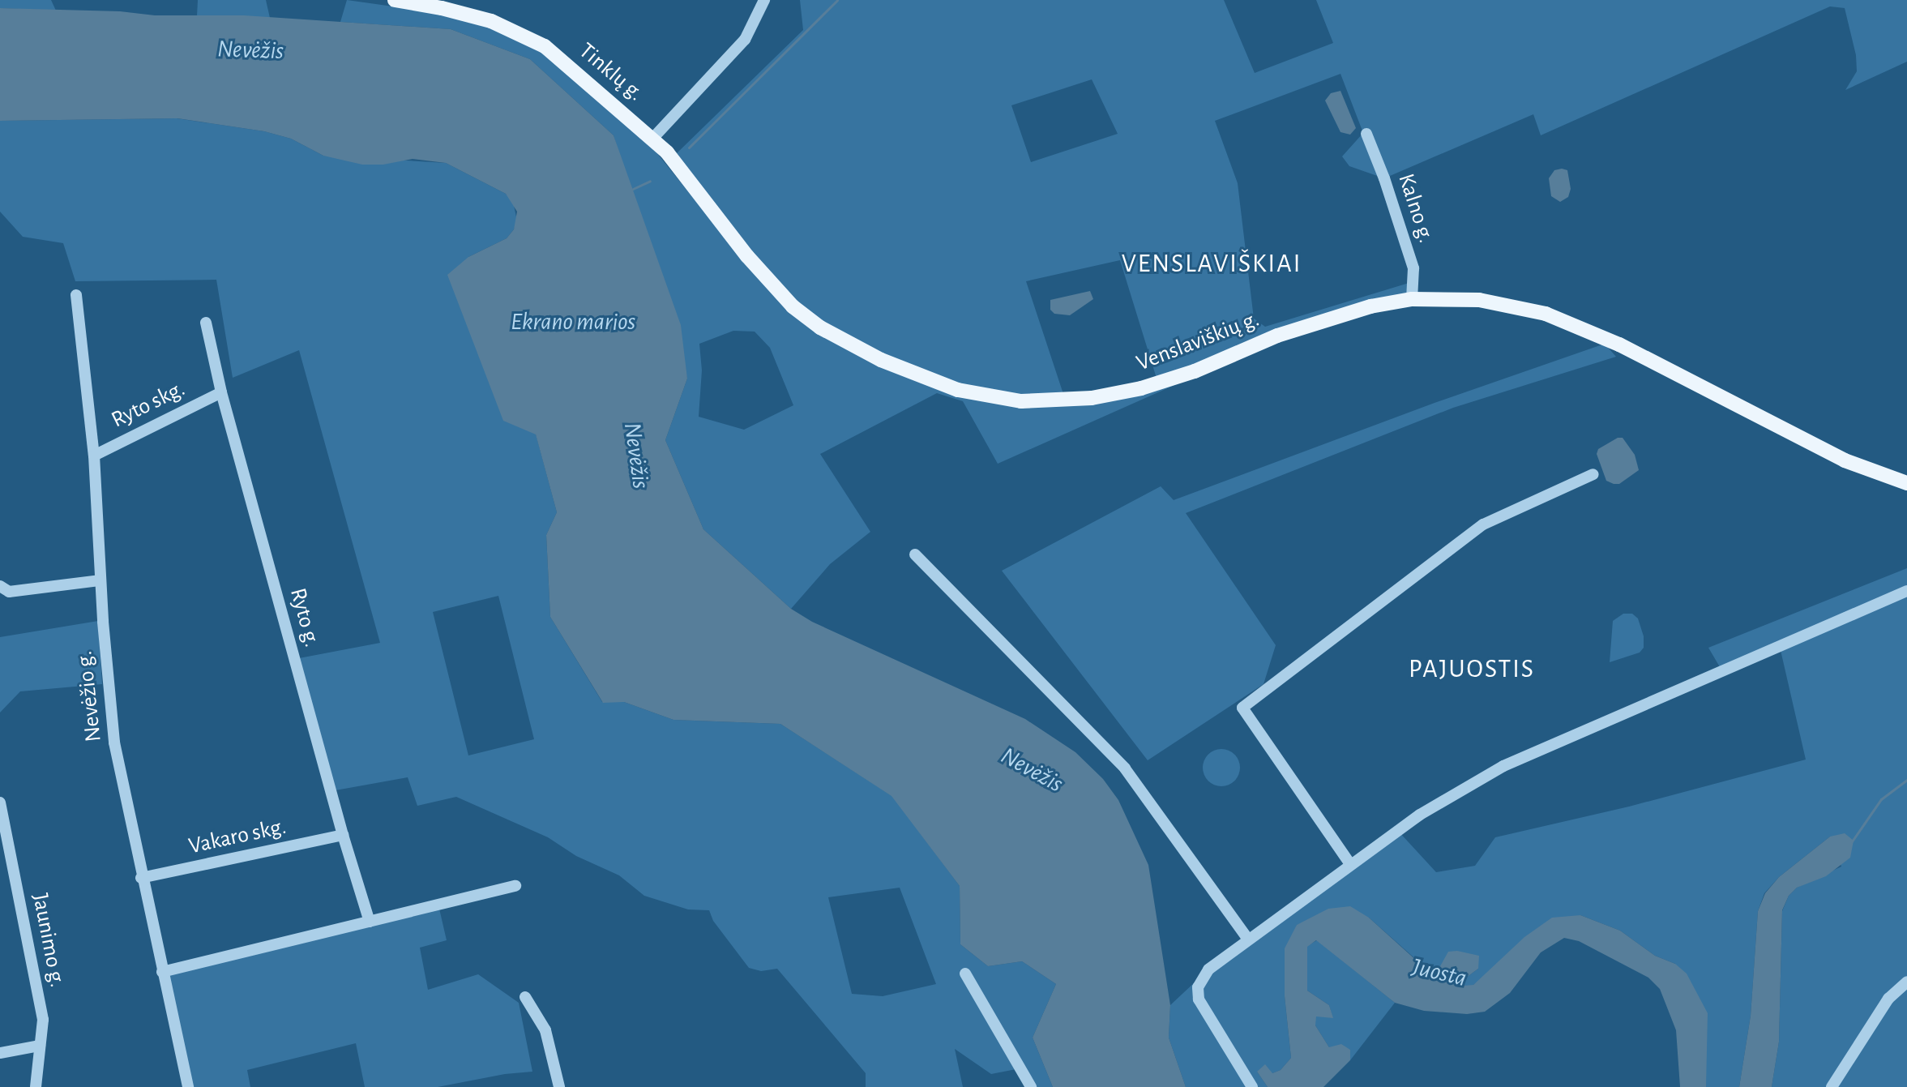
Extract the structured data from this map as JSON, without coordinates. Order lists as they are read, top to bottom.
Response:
{
  "streets": {
    "main road": ["Tinklų g.", "Venslaviškių g."],
    "street": [
      "Kalno g.",
      "Ryto skg.",
      "Ryto g.",
      "Nevėžio g.",
      "Vakaro skg.",
      "Jaunimo g."
    ]
  },
  "crossings": [
    ["Tinklų g.", "Venslaviškių g."],
    ["Kalno g.", "Venslaviškių g."],
    ["Ryto skg.", "Ryto g."],
    ["Ryto skg.", "Nevėžio g."],
    ["Ryto g.", "Vakaro skg."],
    ["Nevėžio g.", "Vakaro skg."]
  ],
  "districts": ["VENSLAVIŠKIAI", "PAJUOSTIS"],
  "water": ["Nevėžis", "Ekrano marios", "Juosta"]
}
